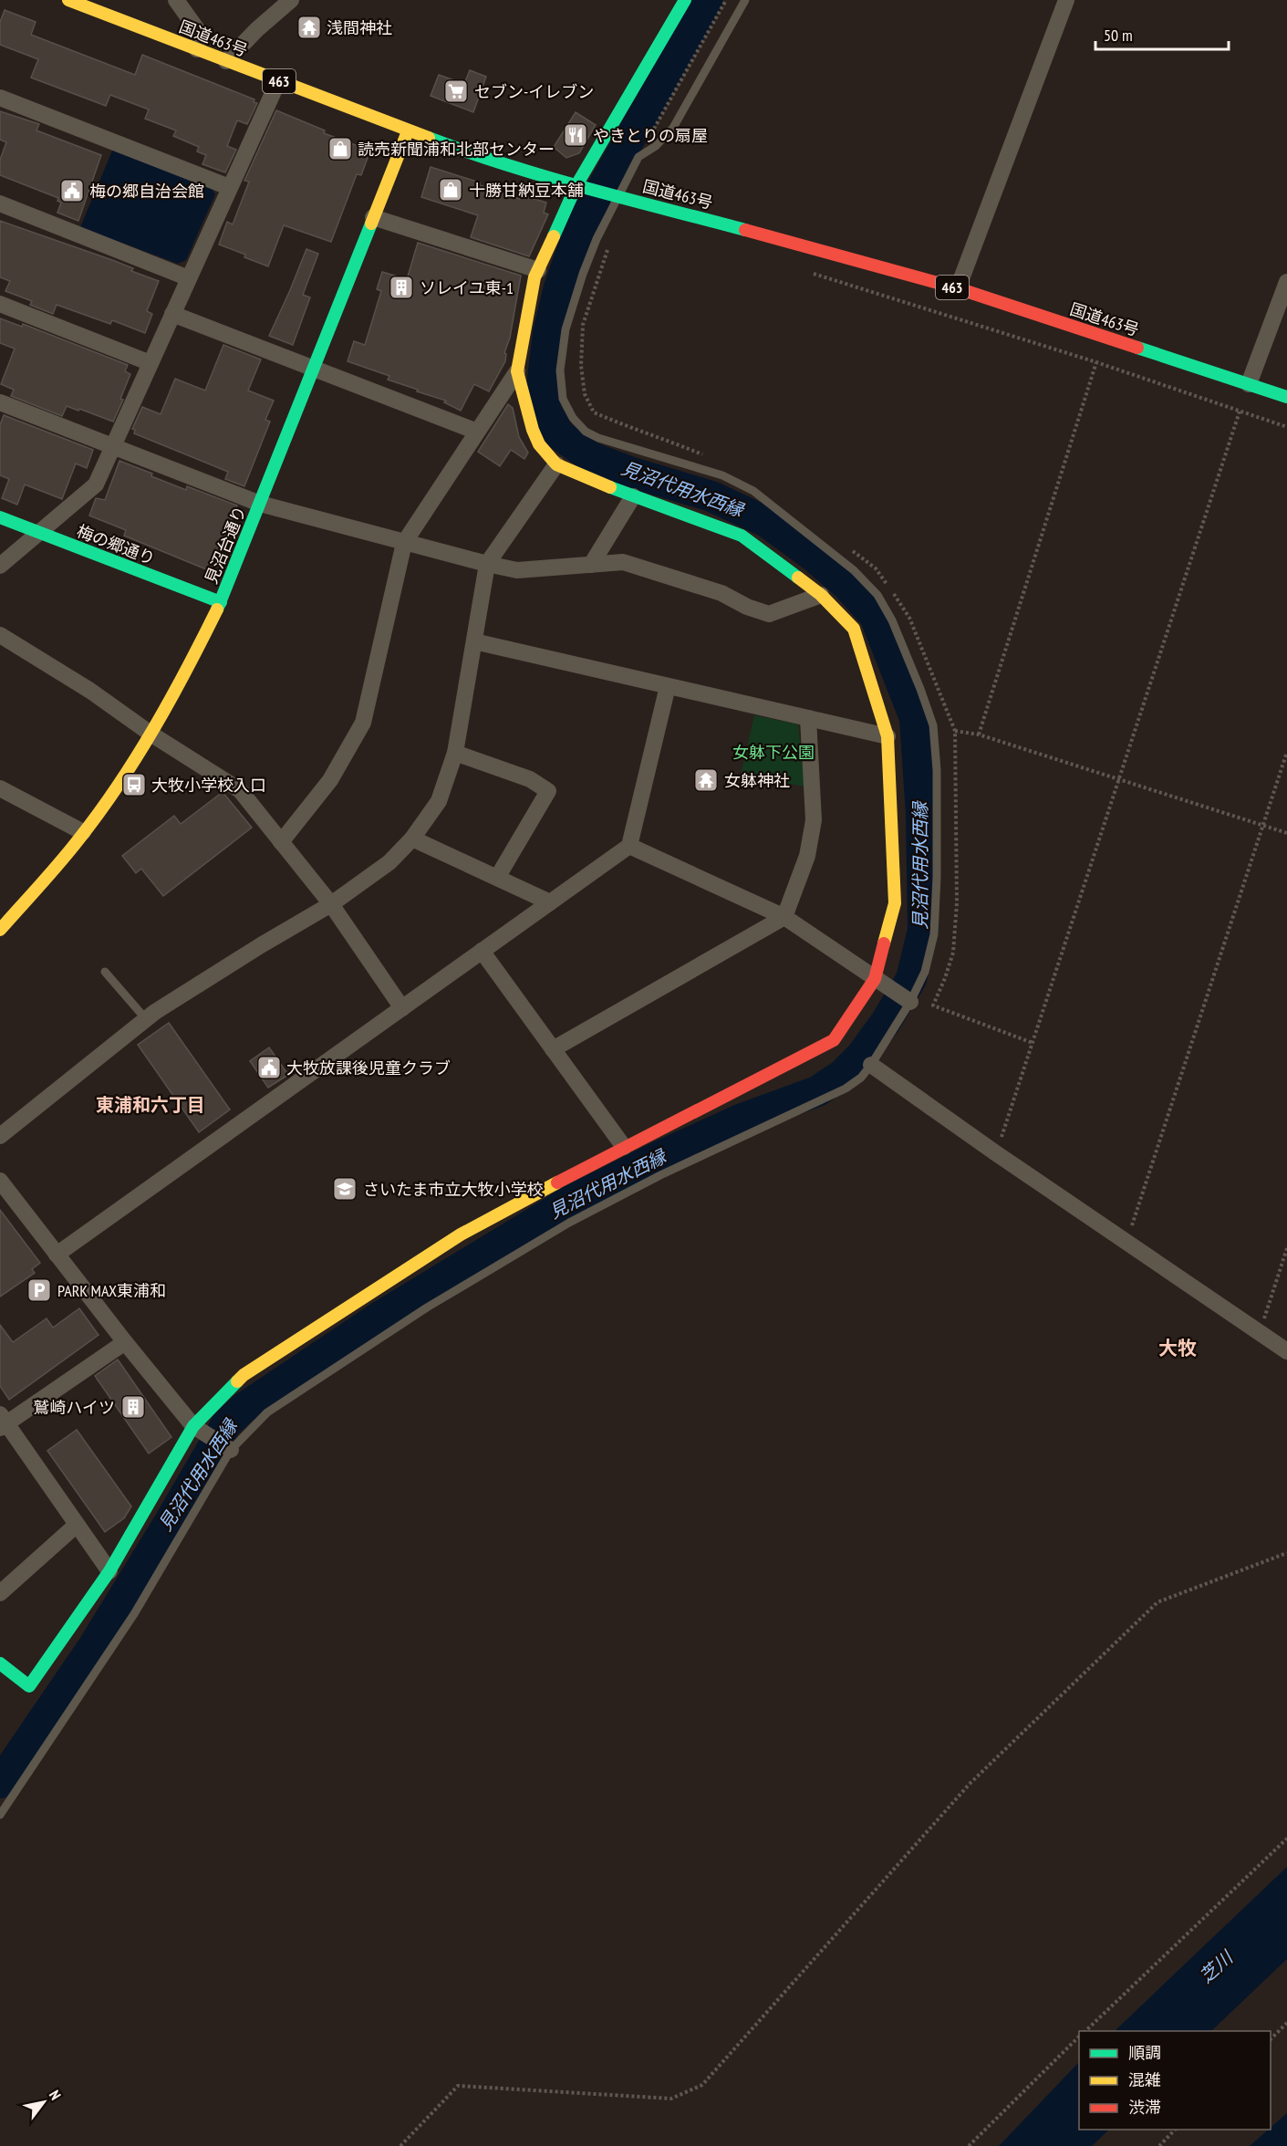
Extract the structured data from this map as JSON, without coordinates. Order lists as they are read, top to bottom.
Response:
{
  "streets": {
    "main road": [
      "国道463号",
      "463",
      "梅の郷通り",
      "見沼台通り"
    ]
  },
  "crossings": [
    ["国道463号", "見沼台通り"],
    ["梅の郷通り", "見沼台通り"]
  ],
  "districts": ["東浦和六丁目", "大牧"],
  "water": ["見沼代用水西縁", "芝川"],
  "parks": ["女躰下公園"],
  "places": {
    "temple": ["浅間神社", "女躰神社"],
    "supermarket": ["セブン-イレブン"],
    "restaurant": ["やきとりの扇屋"],
    "shop": ["読売新聞浦和北部センター", "十勝甘納豆本舗"],
    "public building": ["梅の郷自治会館", "大牧放課後児童クラブ"],
    "building": ["ソレイユ東-1", "鷲崎ハイツ"],
    "bus stop": ["大牧小学校入口"],
    "school or university": ["さいたま市立大牧小学校"],
    "parking": ["PARK MAX東浦和"]
  },
  "legend": ["順調", "混雑", "渋滞"],
  "scale_bar": "50 m",
  "north": "top right"
}
